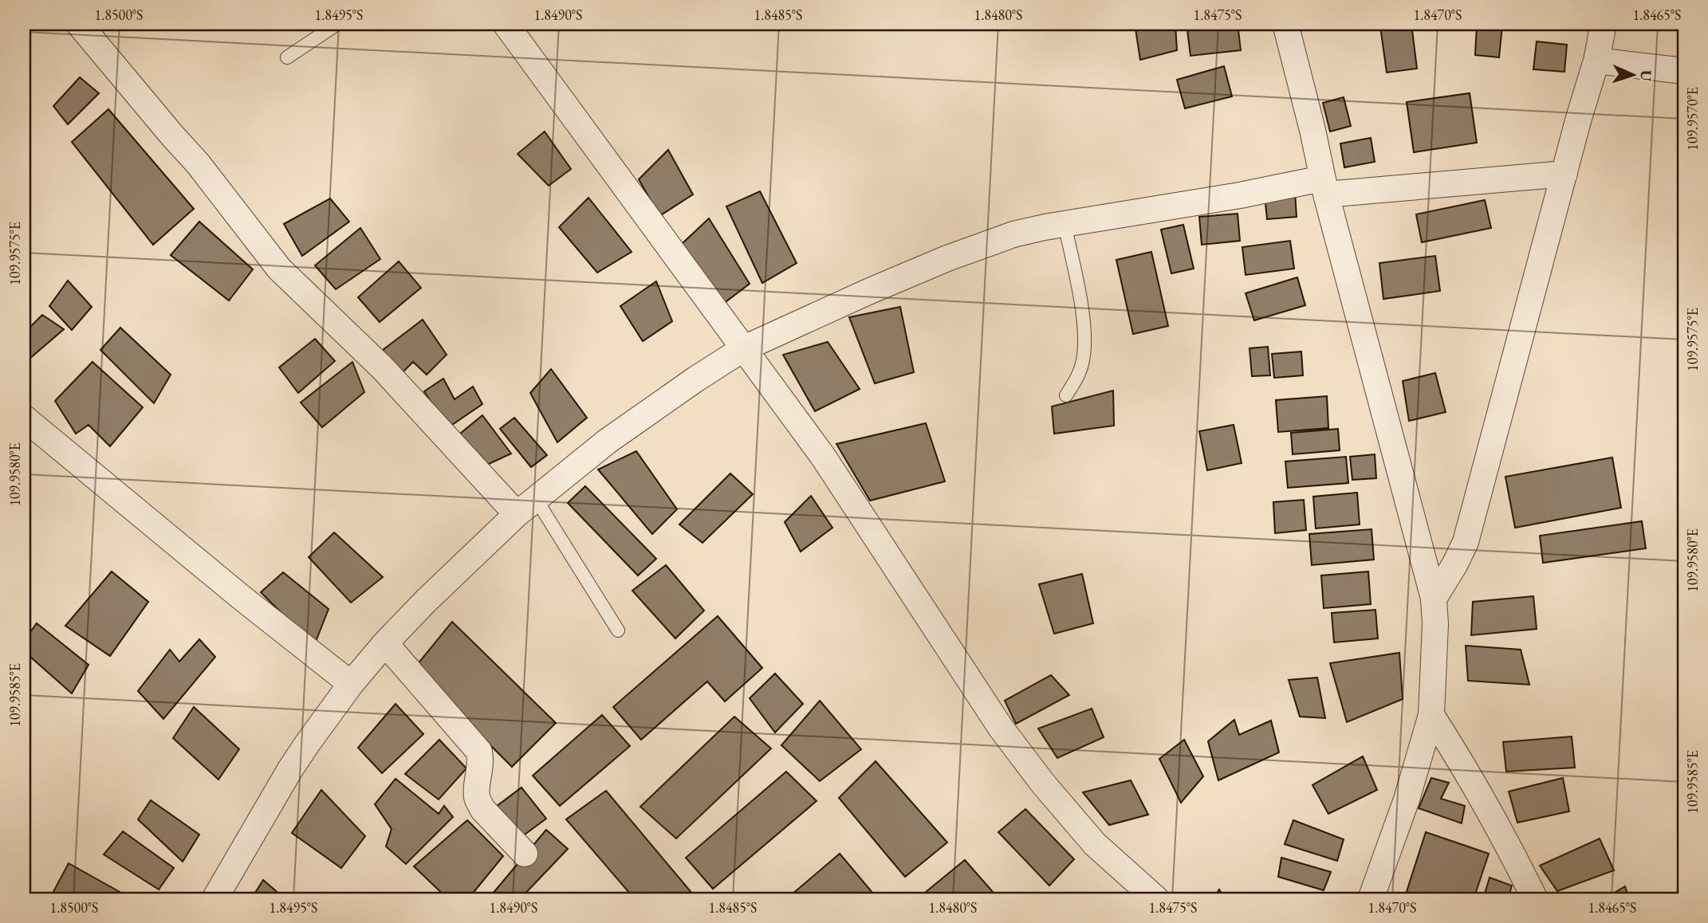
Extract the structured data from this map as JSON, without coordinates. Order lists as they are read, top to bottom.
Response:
{
  "north": "right",
  "coordinates": [
    "1.8500°S",
    "1.8495°S",
    "1.8490°S",
    "1.8485°S",
    "1.8480°S",
    "1.8475°S",
    "1.8470°S",
    "1.8465°S",
    "109.9570°E",
    "109.9575°E",
    "109.9580°E",
    "109.9585°E"
  ]
}
